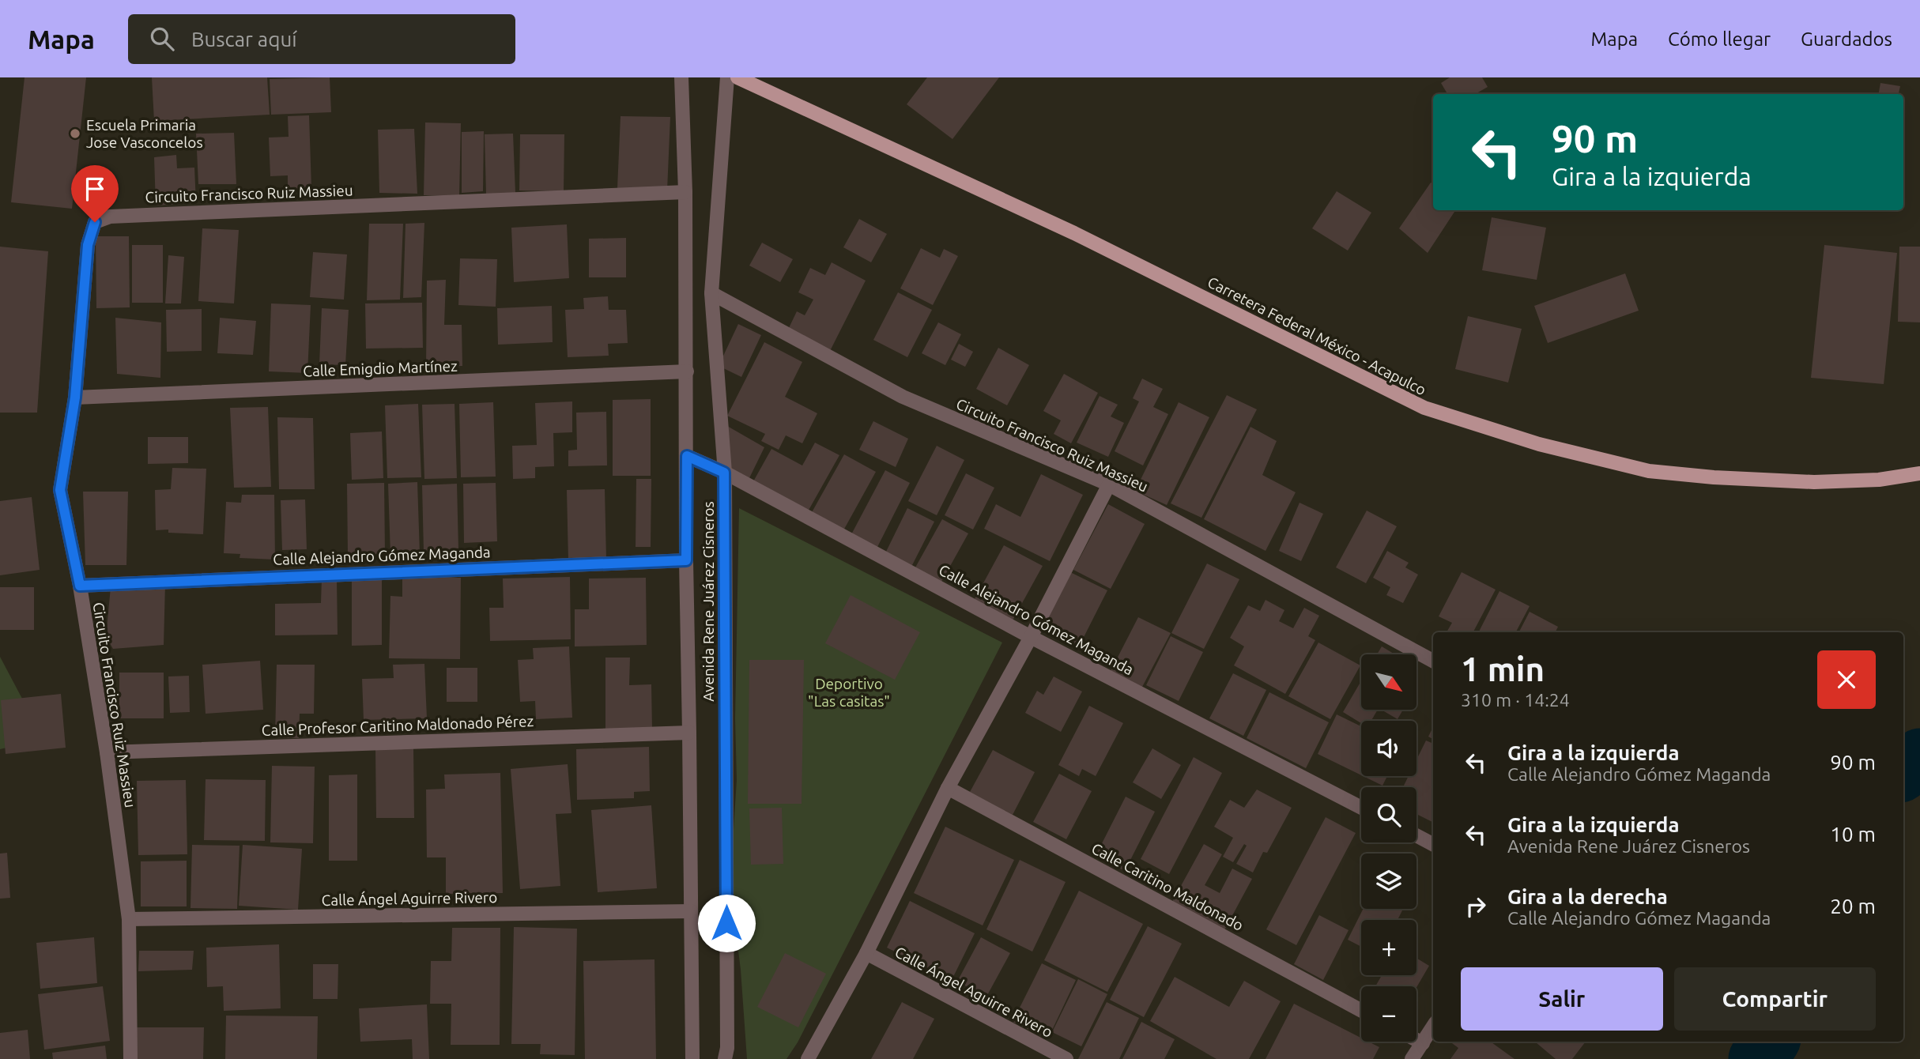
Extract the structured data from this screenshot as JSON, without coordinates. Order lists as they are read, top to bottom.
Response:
{
  "streets": {
    "main road": ["Carretera Federal México - Acapulco"],
    "street": [
      "Circuito Francisco Ruiz Massieu",
      "Calle Emigdio Martínez",
      "Calle Alejandro Gómez Maganda",
      "Avenida Rene Juárez Cisneros",
      "Calle Profesor Caritino Maldonado Pérez",
      "Calle Caritino Maldonado",
      "Calle Ángel Aguirre Rivero"
    ]
  },
  "crossings": [
    ["Circuito Francisco Ruiz Massieu", "Calle Emigdio Martínez"],
    ["Circuito Francisco Ruiz Massieu", "Calle Alejandro Gómez Maganda"],
    ["Circuito Francisco Ruiz Massieu", "Avenida Rene Juárez Cisneros"],
    ["Circuito Francisco Ruiz Massieu", "Calle Profesor Caritino Maldonado Pérez"],
    ["Circuito Francisco Ruiz Massieu", "Calle Ángel Aguirre Rivero"],
    ["Calle Emigdio Martínez", "Avenida Rene Juárez Cisneros"],
    ["Calle Alejandro Gómez Maganda", "Avenida Rene Juárez Cisneros"],
    ["Avenida Rene Juárez Cisneros", "Calle Profesor Caritino Maldonado Pérez"],
    ["Avenida Rene Juárez Cisneros", "Calle Ángel Aguirre Rivero"]
  ],
  "parks": ["Deportivo \"Las casitas\""],
  "places": ["Escuela Primaria Jose Vasconcelos"],
  "north": "bottom right",
  "page": {
    "header": "Mapa",
    "search": "Buscar aquí",
    "nav": ["Mapa", "Cómo llegar", "Guardados"],
    "turn": ["90 m", "Gira a la izquierda"],
    "heading": ["1 min", "310 m · 14:24"],
    "map_buttons": ["+", "−"],
    "list": [
      {
        "name": "Gira a la izquierda",
        "note": "Calle Alejandro Gómez Maganda",
        "value": "90 m"
      },
      {
        "name": "Gira a la izquierda",
        "note": "Avenida Rene Juárez Cisneros",
        "value": "10 m"
      },
      {
        "name": "Gira a la derecha",
        "note": "Calle Alejandro Gómez Maganda",
        "value": "20 m"
      }
    ],
    "buttons": ["Salir", "Compartir"]
  }
}
